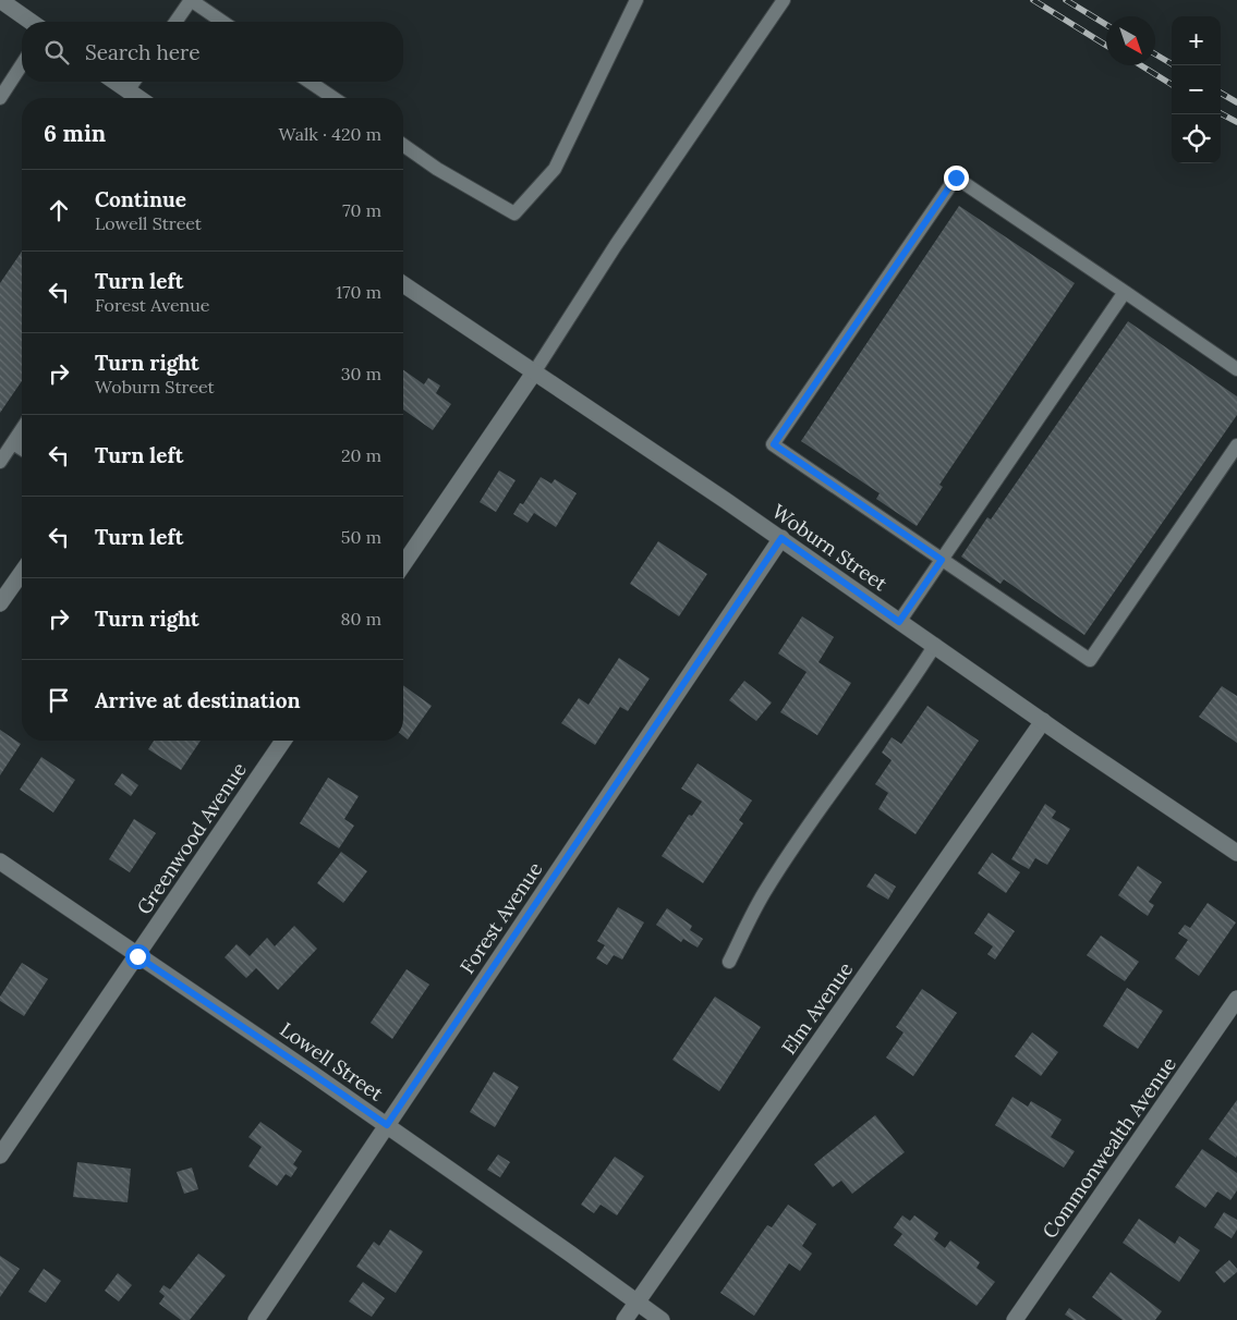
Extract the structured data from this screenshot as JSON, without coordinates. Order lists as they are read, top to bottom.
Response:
{
  "streets": {
    "street": [
      "Woburn Street",
      "Greenwood Avenue",
      "Forest Avenue",
      "Elm Avenue",
      "Lowell Street",
      "Commonwealth Avenue"
    ]
  },
  "crossings": [
    ["Woburn Street", "Forest Avenue"],
    ["Woburn Street", "Elm Avenue"],
    ["Greenwood Avenue", "Lowell Street"],
    ["Forest Avenue", "Lowell Street"],
    ["Elm Avenue", "Lowell Street"]
  ],
  "north": "bottom right",
  "page": {
    "map_buttons": ["+", "−"],
    "search": "Search here",
    "heading": ["6 min", "Walk · 420 m"],
    "list": [
      ["Continue", "Lowell Street", "70 m"],
      ["Turn left", "Forest Avenue", "170 m"],
      ["Turn right", "Woburn Street", "30 m"],
      ["Turn left", "20 m"],
      ["Turn left", "50 m"],
      ["Turn right", "80 m"],
      "Arrive at destination"
    ]
  }
}
